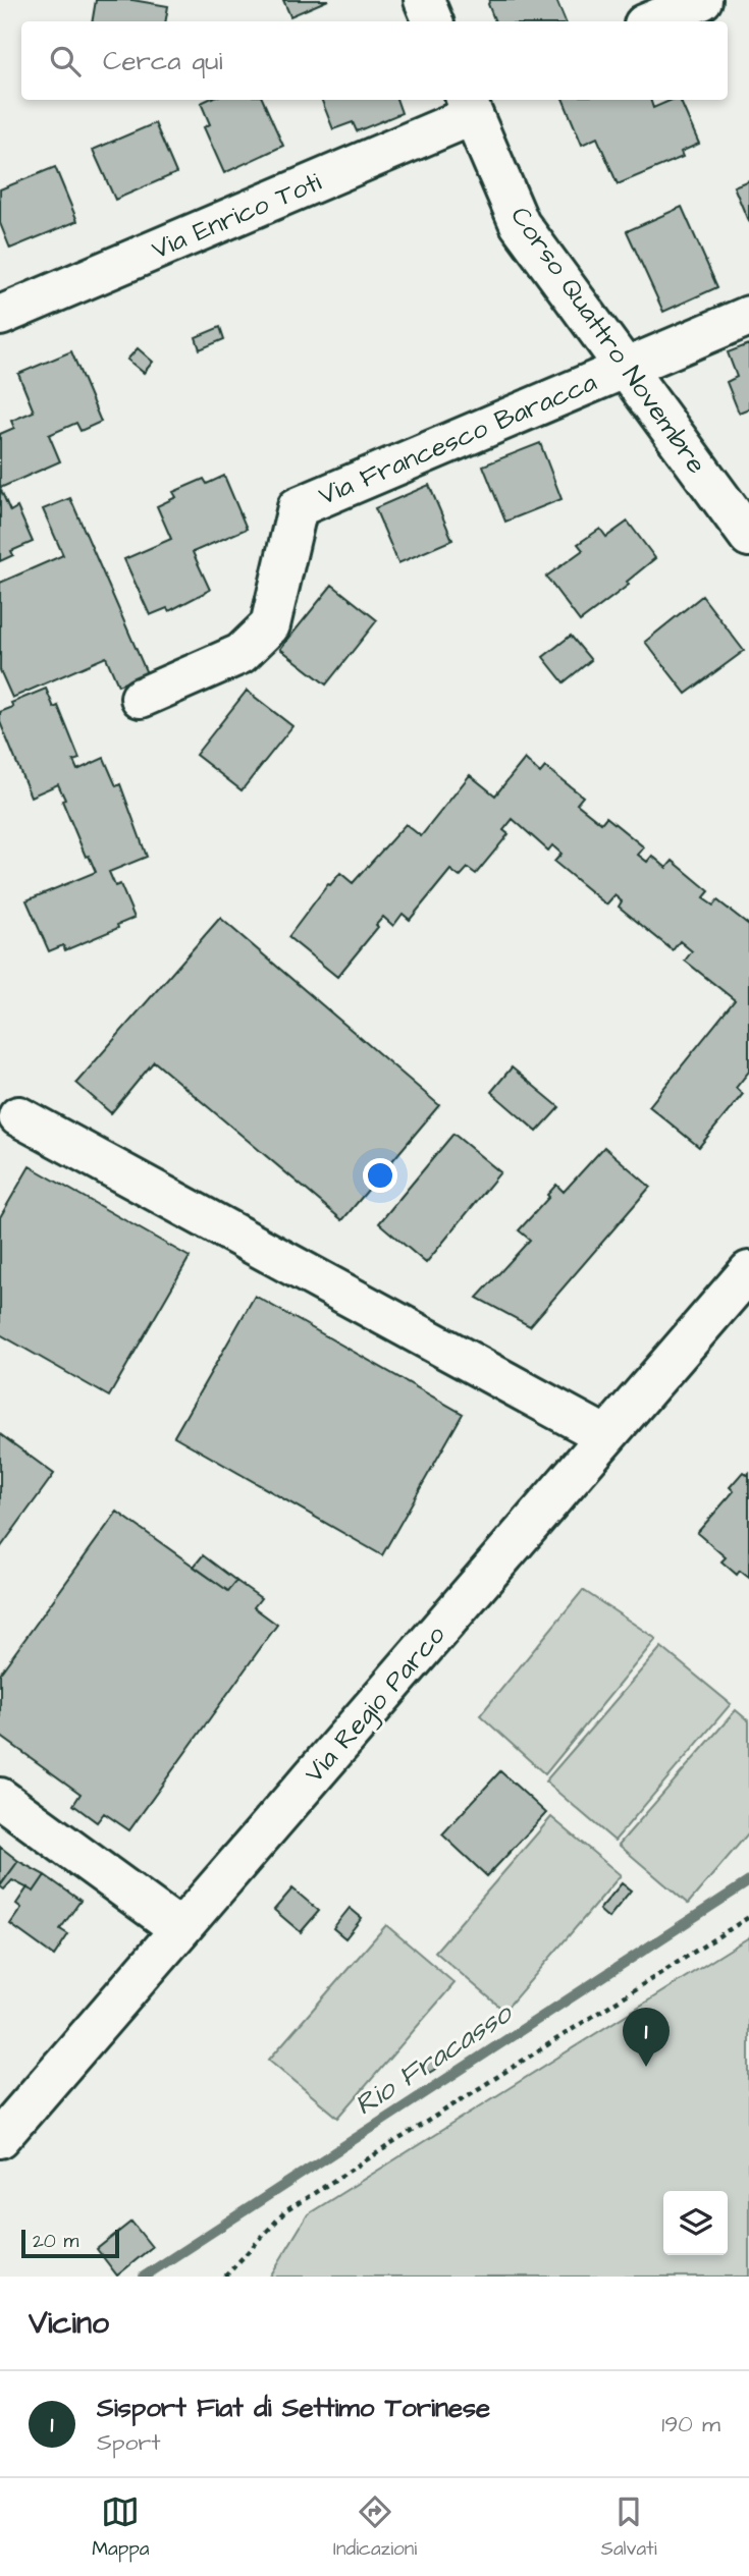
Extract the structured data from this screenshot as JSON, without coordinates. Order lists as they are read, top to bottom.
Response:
{
  "streets": {
    "street": [
      "Via Enrico Toti",
      "Corso Quattro Novembre",
      "Via Francesco Baracca",
      "Via Regio Parco"
    ]
  },
  "crossings": [
    ["Via Enrico Toti", "Corso Quattro Novembre"],
    ["Corso Quattro Novembre", "Via Francesco Baracca"]
  ],
  "water": ["Rio Fracasso"],
  "scale_bar": "20 m",
  "page": {
    "search": "Cerca qui",
    "pins": "1",
    "scale": "20 m",
    "heading": "Vicino",
    "list": [
      {
        "mark": "1",
        "name": "Sisport Fiat di Settimo Torinese",
        "note": "Sport",
        "value": "190 m"
      }
    ],
    "nav": ["Mappa", "Indicazioni", "Salvati"]
  }
}
